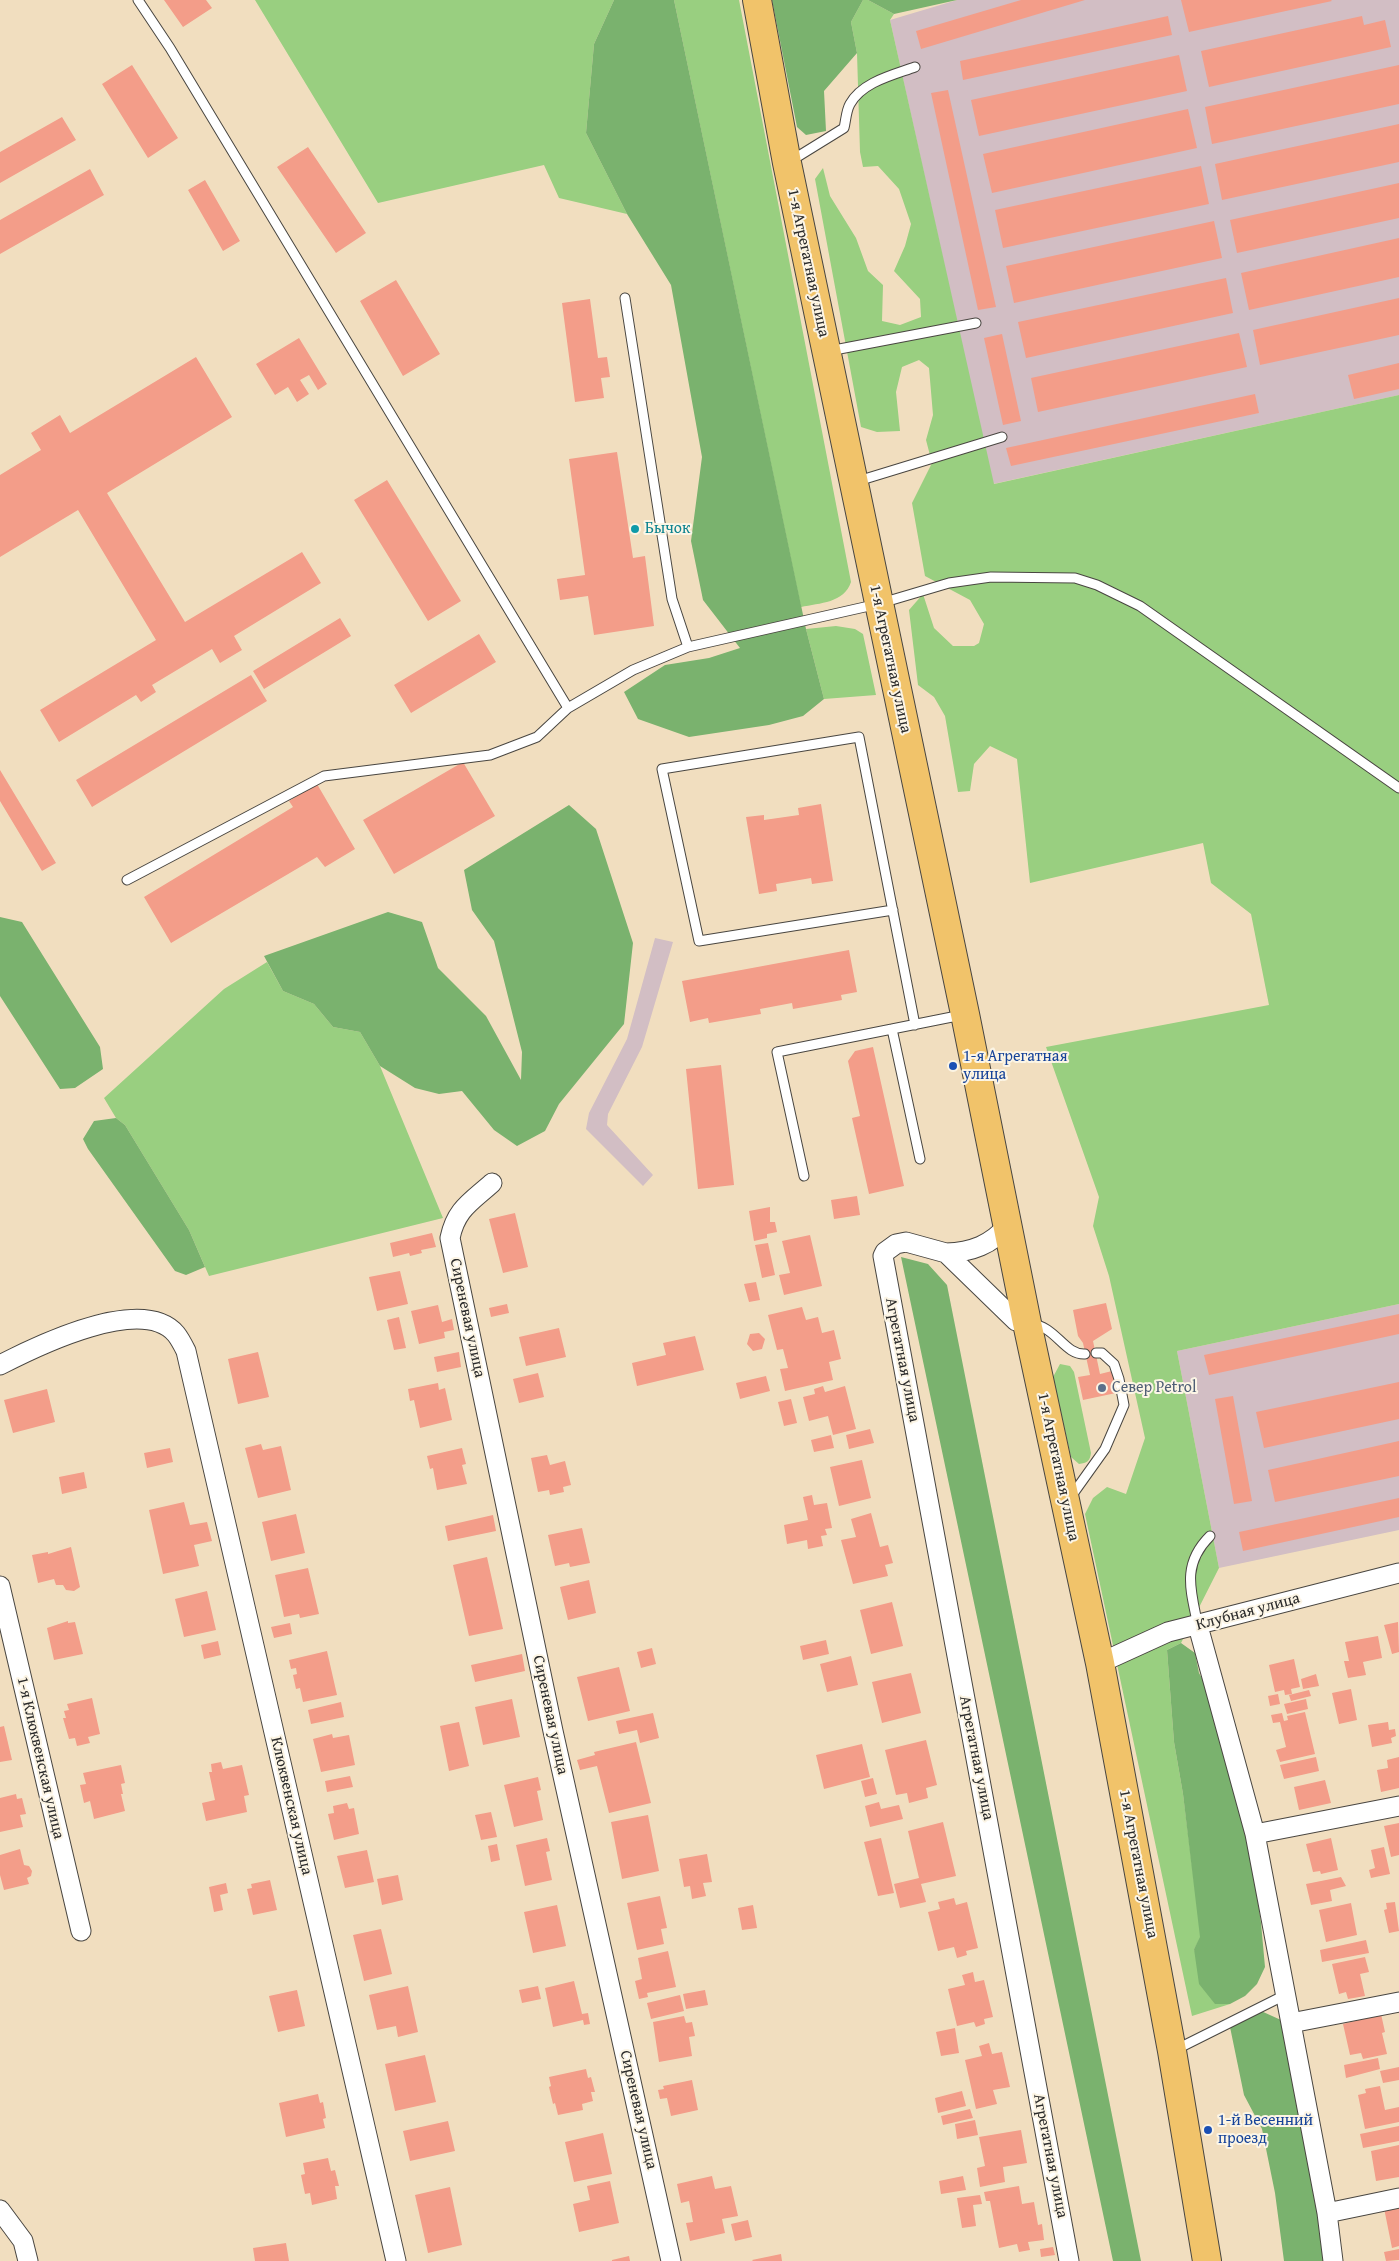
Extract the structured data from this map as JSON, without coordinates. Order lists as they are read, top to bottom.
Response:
{
  "streets": {
    "main road": ["1-я Агрегатная улица"],
    "street": [
      "Сиреневая улица",
      "Агрегатная улица",
      "Клубная улица",
      "1-я Клюквенская улица",
      "Клюквенская улица"
    ]
  },
  "crossings": [
    ["1-я Агрегатная улица", "Клубная улица"]
  ],
  "places": [
    "Бычок",
    "1-я Агрегатная улица",
    "Север Petrol",
    "1-й Весенний проезд"
  ]
}
